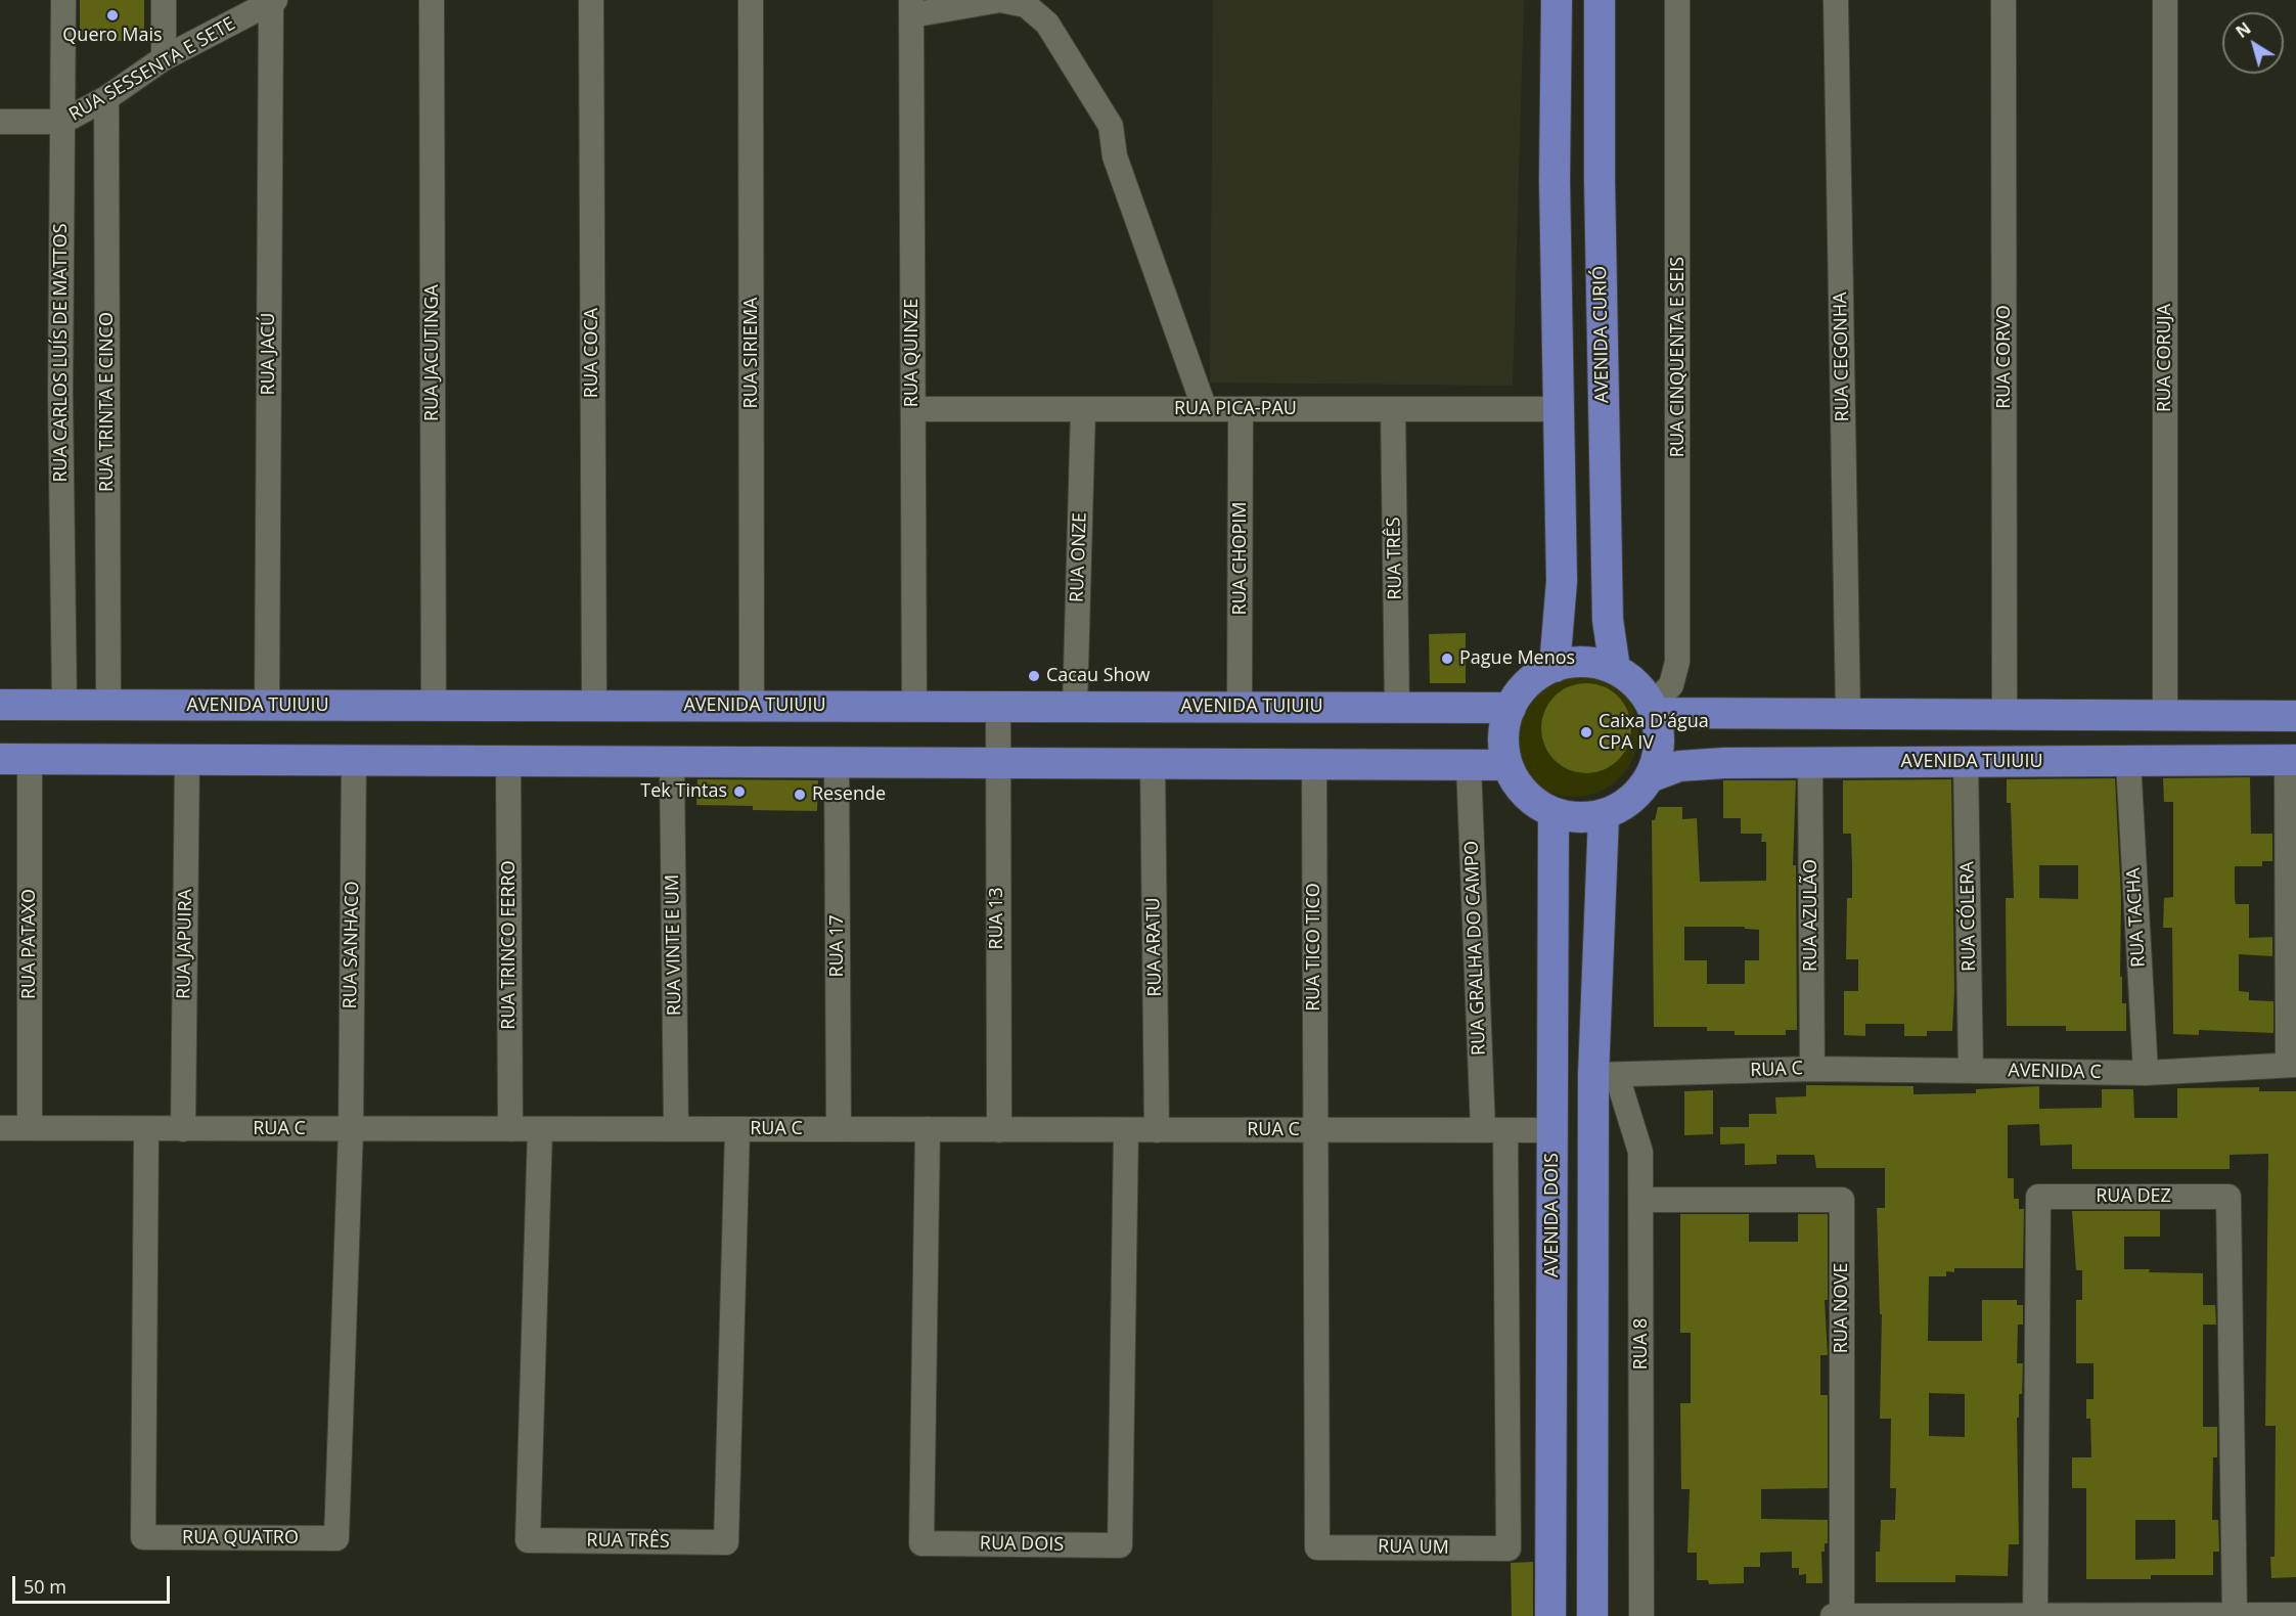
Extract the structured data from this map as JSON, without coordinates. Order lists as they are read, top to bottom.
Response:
{
  "streets": {
    "main road": ["AVENIDA CURIÓ", "AVENIDA TUIUIU", "AVENIDA DOIS"],
    "street": [
      "RUA SESSENTA E SETE",
      "RUA CARLOS LUÍS DE MATTOS",
      "RUA JACUTINGA",
      "RUA COCA",
      "RUA SIRIEMA",
      "RUA QUINZE",
      "RUA JACÚ",
      "RUA CINQUENTA E SEIS",
      "RUA CEGONHA",
      "RUA CORVO",
      "RUA CORUJA",
      "RUA TRINTA E CINCO",
      "RUA PICA-PAU",
      "RUA ONZE",
      "RUA CHOPIM",
      "RUA TRÊS",
      "RUA AZULÃO",
      "RUA CÓLERA",
      "RUA TACHA",
      "RUA 13",
      "RUA PATAXO",
      "RUA JAPUIRA",
      "RUA SANHACO",
      "RUA TRINCO FERRO",
      "RUA VINTE E UM",
      "RUA 17",
      "RUA ARATU",
      "RUA TICO TICO",
      "RUA GRALHA DO CAMPO",
      "RUA C",
      "AVENIDA C",
      "RUA DEZ",
      "RUA NOVE",
      "RUA 8",
      "RUA QUATRO",
      "RUA DOIS",
      "RUA UM"
    ]
  },
  "crossings": [
    ["RUA SESSENTA E SETE", "RUA CARLOS LUÍS DE MATTOS"],
    ["RUA SESSENTA E SETE", "RUA JACÚ"],
    ["RUA SESSENTA E SETE", "RUA TRINTA E CINCO"],
    ["AVENIDA CURIÓ", "RUA CINQUENTA E SEIS"],
    ["AVENIDA CURIÓ", "AVENIDA TUIUIU"],
    ["AVENIDA CURIÓ", "AVENIDA DOIS"],
    ["RUA CARLOS LUÍS DE MATTOS", "AVENIDA TUIUIU"],
    ["RUA JACUTINGA", "AVENIDA TUIUIU"],
    ["RUA COCA", "AVENIDA TUIUIU"],
    ["RUA SIRIEMA", "AVENIDA TUIUIU"],
    ["RUA QUINZE", "RUA PICA-PAU"],
    ["RUA QUINZE", "AVENIDA TUIUIU"],
    ["RUA JACÚ", "AVENIDA TUIUIU"],
    ["RUA CINQUENTA E SEIS", "AVENIDA TUIUIU"],
    ["RUA CINQUENTA E SEIS", "AVENIDA DOIS"],
    ["RUA TRINTA E CINCO", "AVENIDA TUIUIU"],
    ["RUA PICA-PAU", "RUA ONZE"],
    ["RUA PICA-PAU", "RUA CHOPIM"],
    ["RUA PICA-PAU", "RUA TRÊS"],
    ["RUA ONZE", "AVENIDA TUIUIU"],
    ["RUA CHOPIM", "AVENIDA TUIUIU"],
    ["RUA TRÊS", "AVENIDA TUIUIU"],
    ["RUA TRÊS", "RUA C"],
    ["AVENIDA TUIUIU", "RUA AZULÃO"],
    ["AVENIDA TUIUIU", "RUA CÓLERA"],
    ["AVENIDA TUIUIU", "RUA TACHA"],
    ["AVENIDA TUIUIU", "RUA 13"],
    ["AVENIDA TUIUIU", "AVENIDA DOIS"],
    ["RUA AZULÃO", "RUA C"],
    ["RUA AZULÃO", "AVENIDA C"],
    ["RUA CÓLERA", "AVENIDA C"],
    ["RUA TACHA", "AVENIDA C"],
    ["RUA 13", "RUA C"],
    ["RUA PATAXO", "RUA C"],
    ["RUA JAPUIRA", "RUA C"],
    ["RUA SANHACO", "RUA C"],
    ["RUA SANHACO", "RUA QUATRO"],
    ["RUA TRINCO FERRO", "RUA C"],
    ["RUA VINTE E UM", "RUA C"],
    ["RUA 17", "RUA C"],
    ["RUA ARATU", "RUA C"],
    ["RUA TICO TICO", "RUA C"],
    ["RUA TICO TICO", "RUA UM"],
    ["RUA GRALHA DO CAMPO", "RUA C"],
    ["RUA GRALHA DO CAMPO", "RUA UM"],
    ["RUA C", "AVENIDA C"],
    ["RUA C", "AVENIDA DOIS"],
    ["RUA C", "RUA 8"],
    ["RUA C", "RUA QUATRO"],
    ["RUA C", "RUA DOIS"],
    ["RUA C", "RUA UM"],
    ["RUA NOVE", "RUA 8"]
  ],
  "places": [
    "Quero Mais",
    "Pague Menos",
    "Cacau Show",
    "Caixa D'água CPA IV",
    "Tek Tintas",
    "Resende"
  ],
  "scale_bar": "50 m",
  "north": "top left"
}
